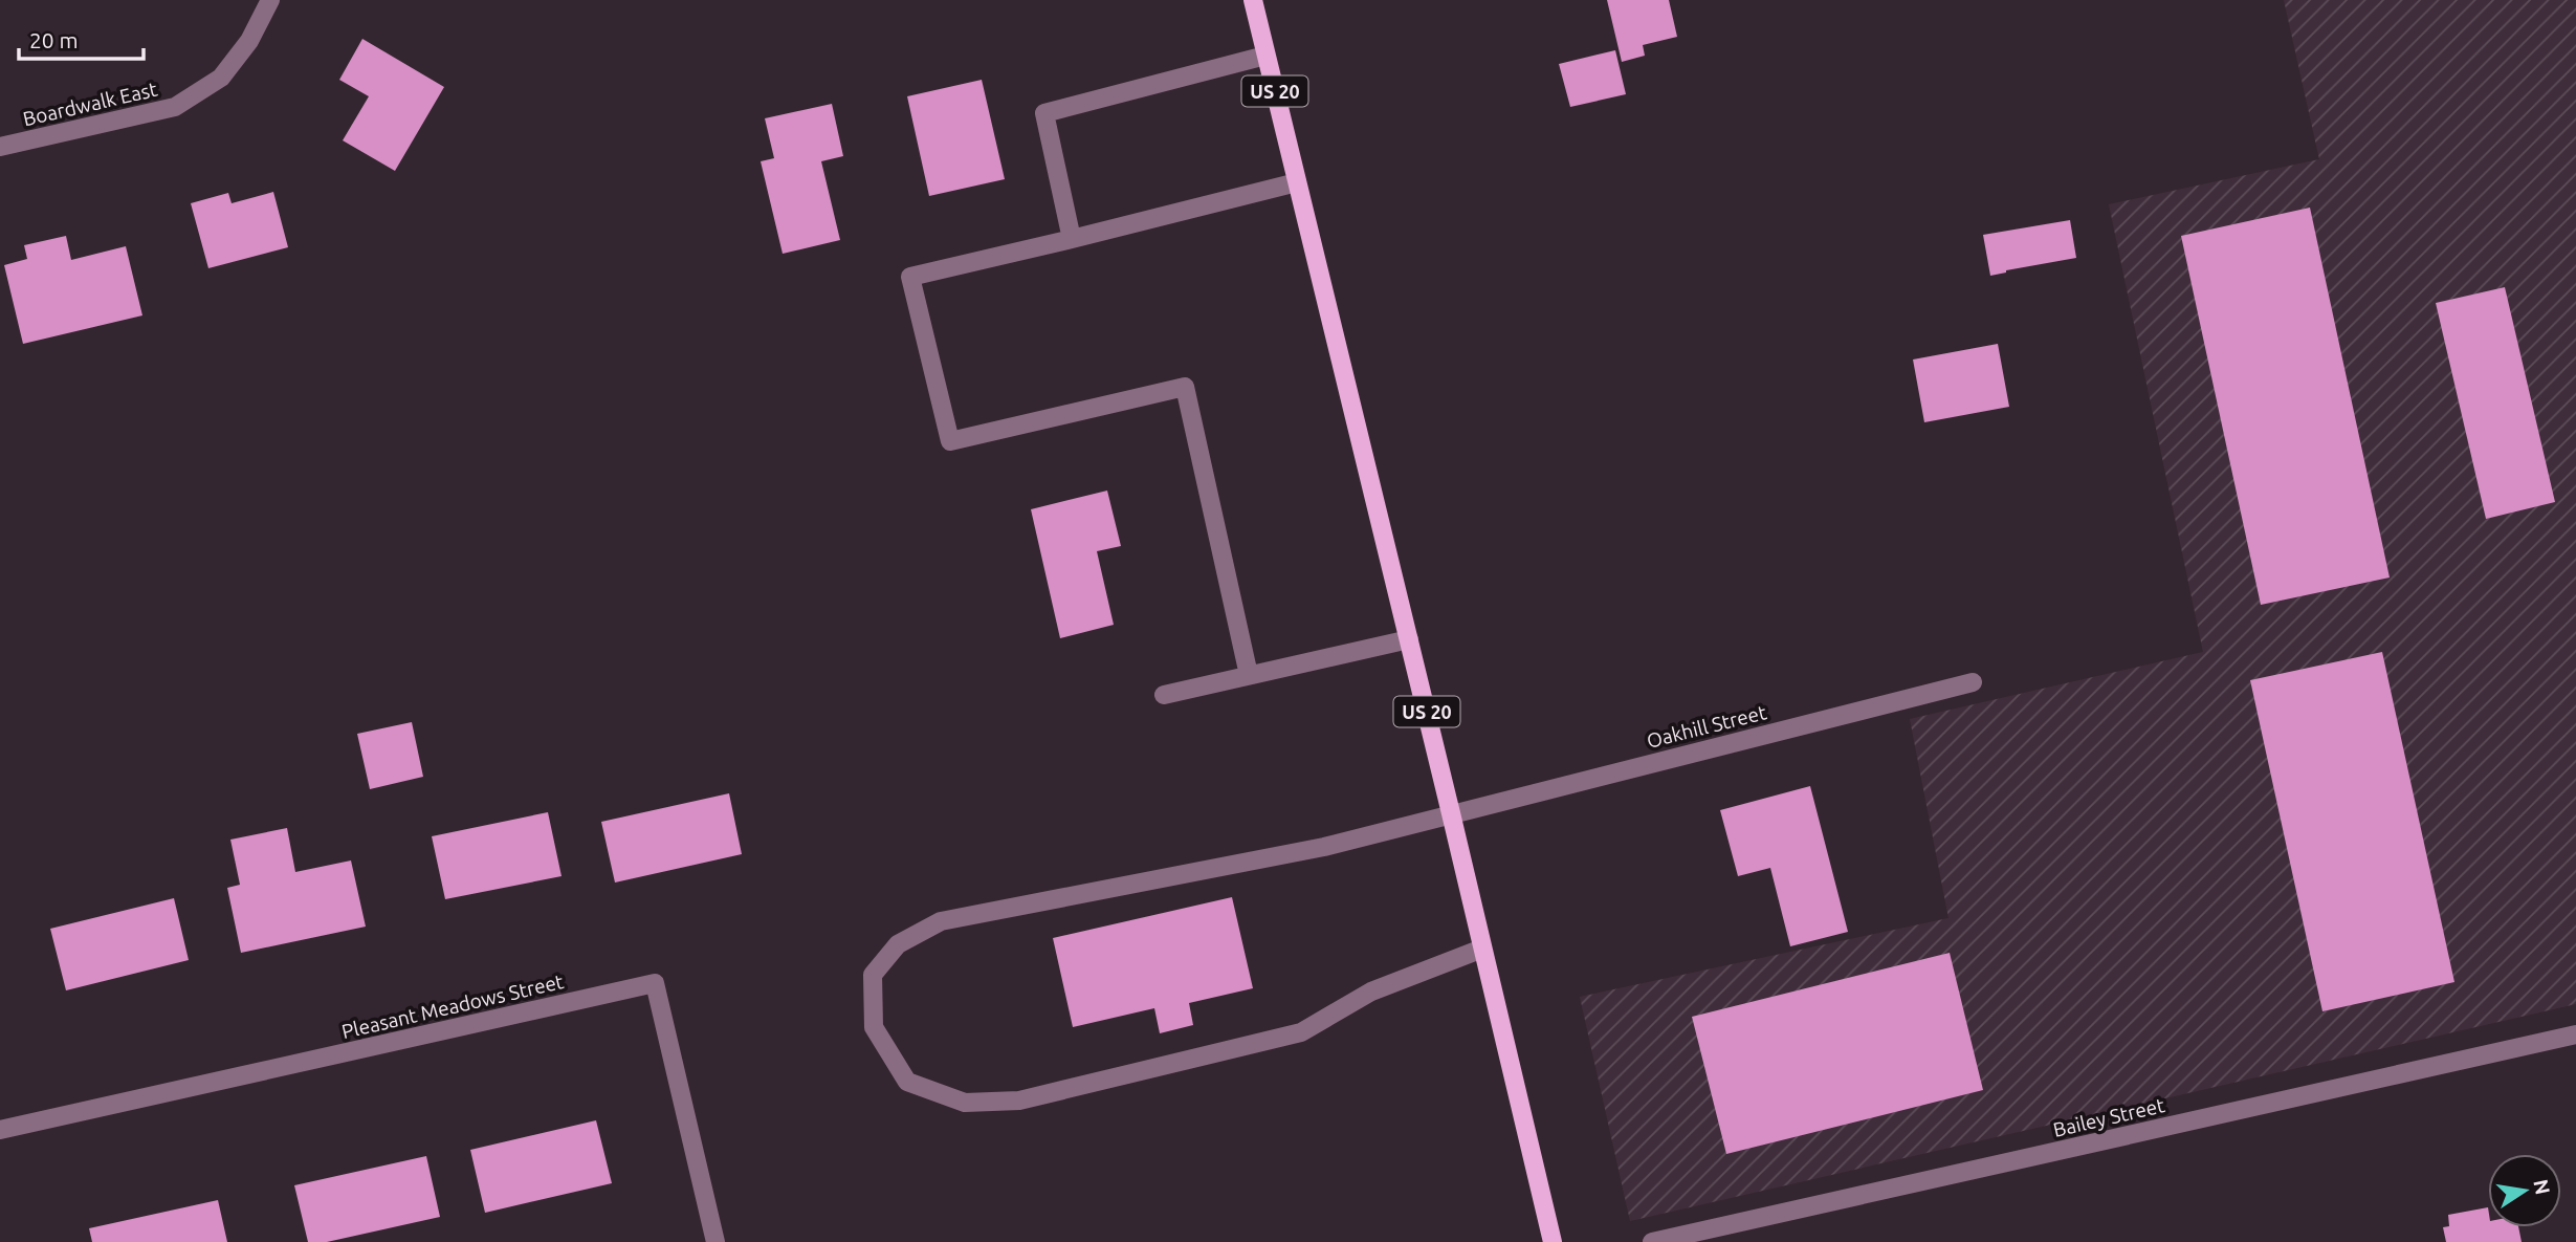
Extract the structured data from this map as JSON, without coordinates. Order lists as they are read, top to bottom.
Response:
{
  "streets": {
    "main road": ["US 20"],
    "street": [
      "Boardwalk East",
      "Oakhill Street",
      "Pleasant Meadows Street",
      "Bailey Street"
    ]
  },
  "crossings": [
    ["US 20", "Oakhill Street"]
  ],
  "scale_bar": "20 m",
  "north": "right"
}
